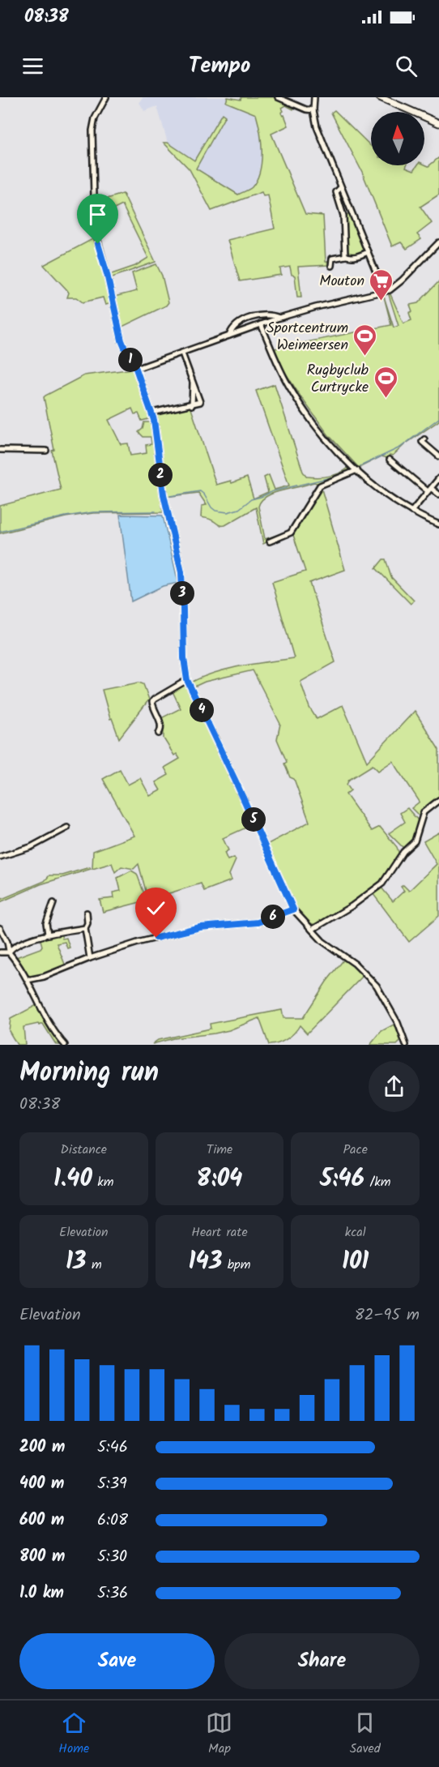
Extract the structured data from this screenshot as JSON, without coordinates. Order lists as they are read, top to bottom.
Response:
{
  "places": {
    "supermarket": ["Mouton"],
    "sports": ["Sportcentrum Weimeersen", "Rugbyclub Curtrycke"]
  },
  "north": "top",
  "page": {
    "status": "08:38",
    "header": "Tempo",
    "pins": [
      "1",
      "2",
      "3",
      "4",
      "5",
      "6"
    ],
    "heading": ["Morning run", "08:38"],
    "stats": [
      ["Distance", "1.40 km"],
      ["Time", "8:04"],
      ["Pace", "5:46 /km"],
      ["Elevation", "13 m"],
      ["Heart rate", "143 bpm"],
      ["kcal", "101"]
    ],
    "chart": ["Elevation", "82–95 m"],
    "list": [
      {
        "name": "200 m",
        "note": "5:46"
      },
      {
        "name": "400 m",
        "note": "5:39"
      },
      {
        "name": "600 m",
        "note": "6:08"
      },
      {
        "name": "800 m",
        "note": "5:30"
      },
      {
        "name": "1.0 km",
        "note": "5:36"
      }
    ],
    "buttons": ["Save", "Share"],
    "tabs": ["Home", "Map", "Saved"]
  }
}
